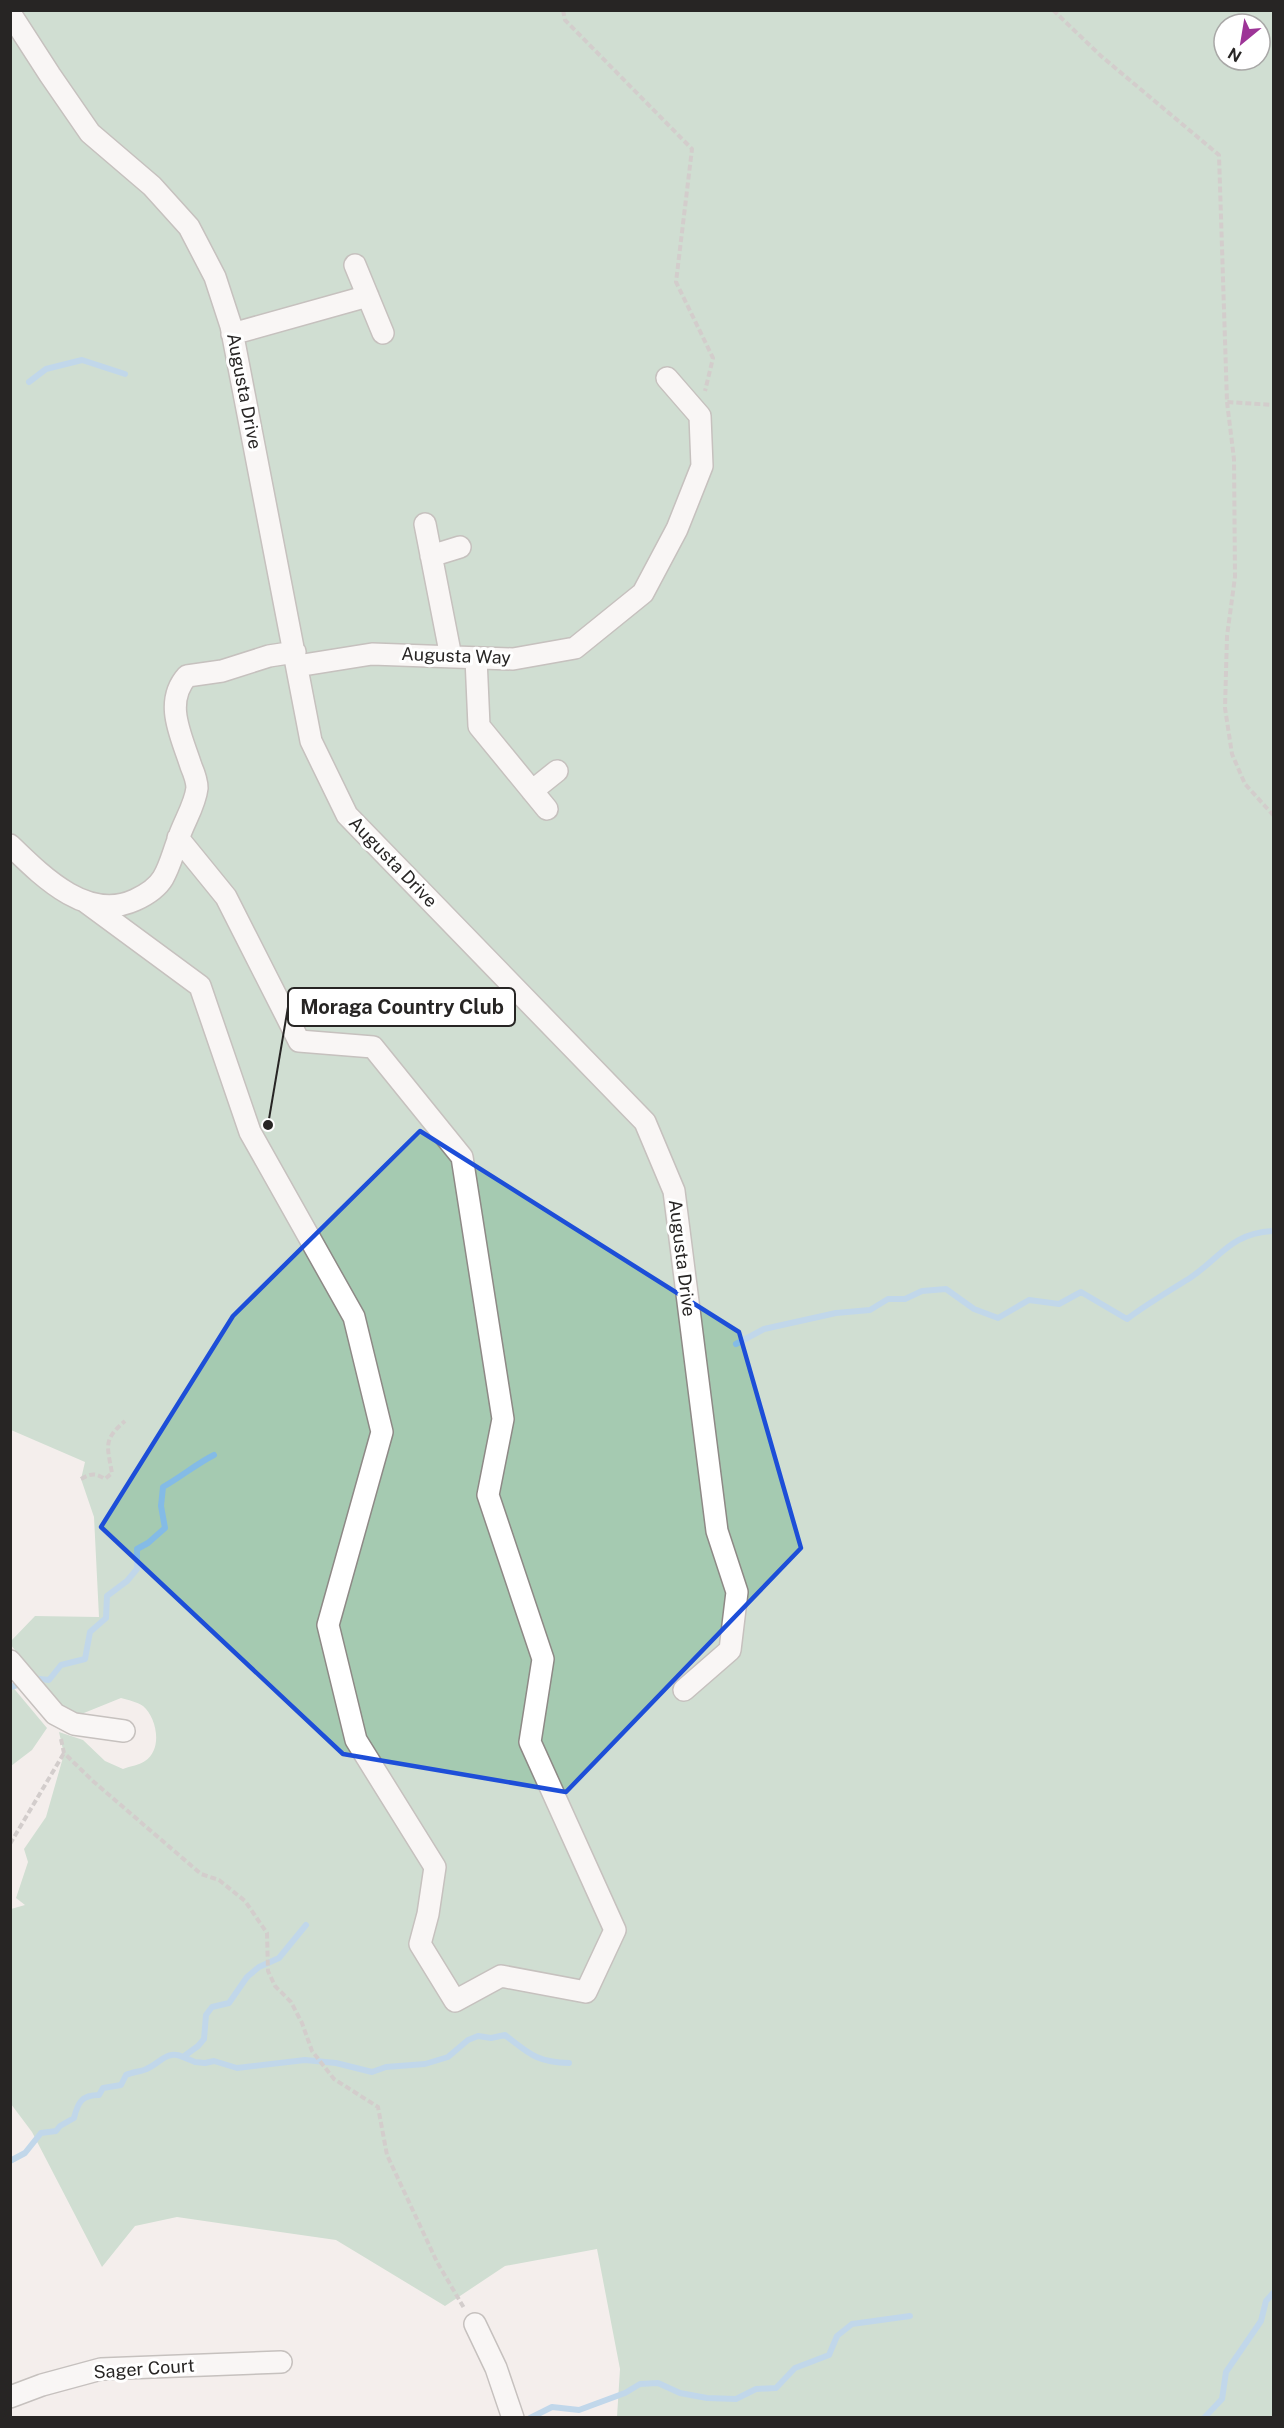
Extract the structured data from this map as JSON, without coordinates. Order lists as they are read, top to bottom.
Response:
{
  "streets": {
    "street": ["Augusta Drive", "Augusta Way", "Sager Court"]
  },
  "crossings": [
    ["Augusta Drive", "Augusta Way"]
  ],
  "places": ["Moraga Country Club"],
  "north": "bottom left"
}
